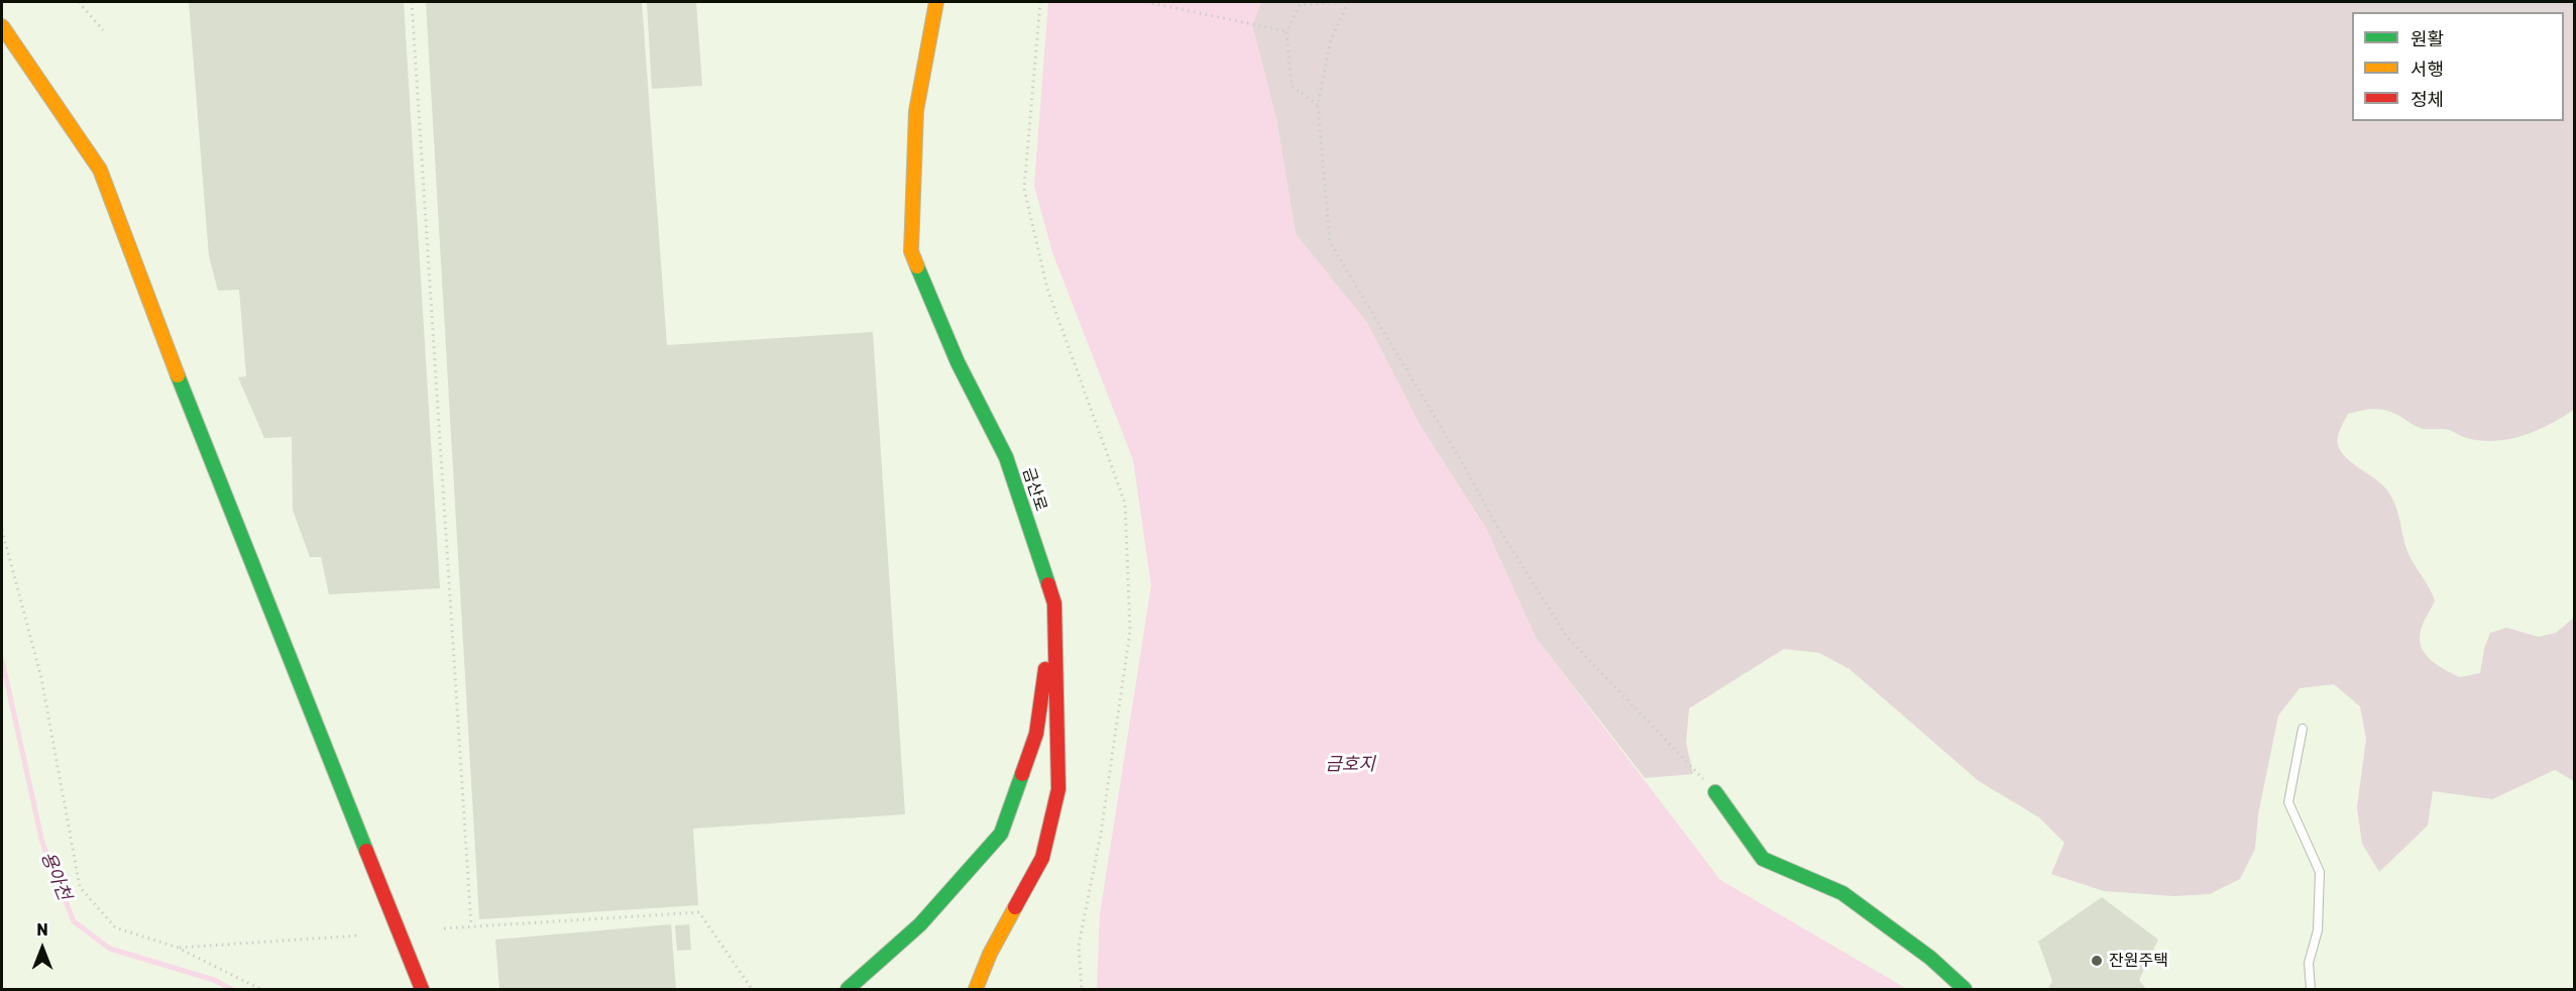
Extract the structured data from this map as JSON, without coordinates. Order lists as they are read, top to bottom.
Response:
{
  "streets": {
    "street": ["금산로"]
  },
  "water": ["금호지", "용아천"],
  "places": ["잔원주택"],
  "legend": ["원활", "서행", "정체"],
  "north": "top"
}
